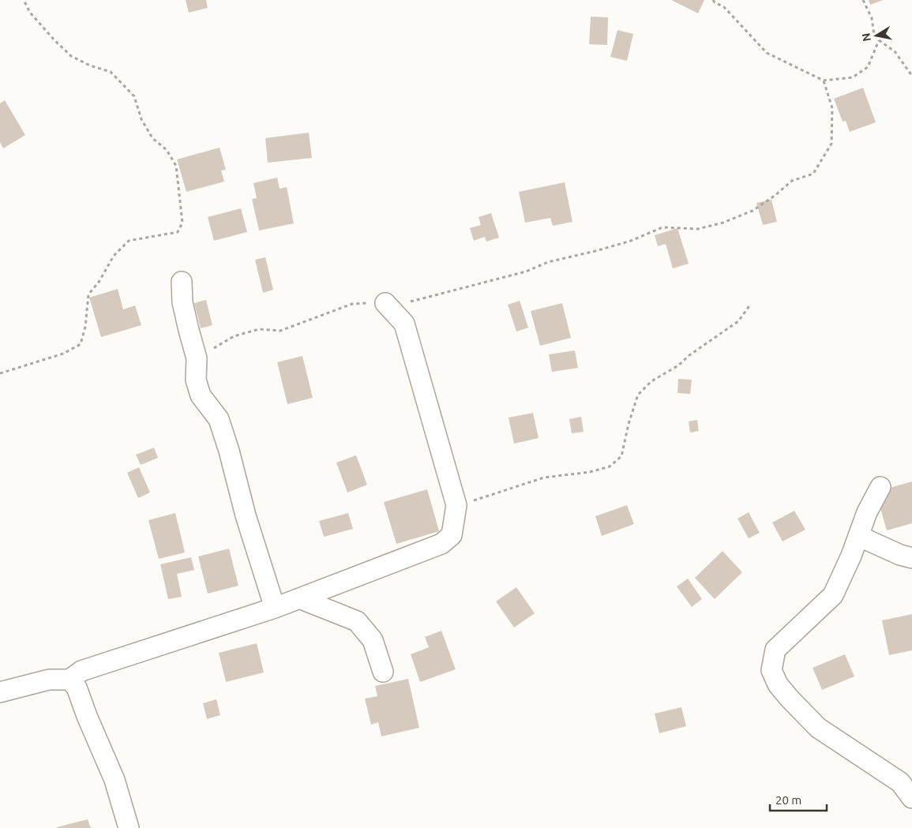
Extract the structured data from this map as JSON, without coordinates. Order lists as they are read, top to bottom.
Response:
{
  "scale_bar": "20 m",
  "north": "left"
}
